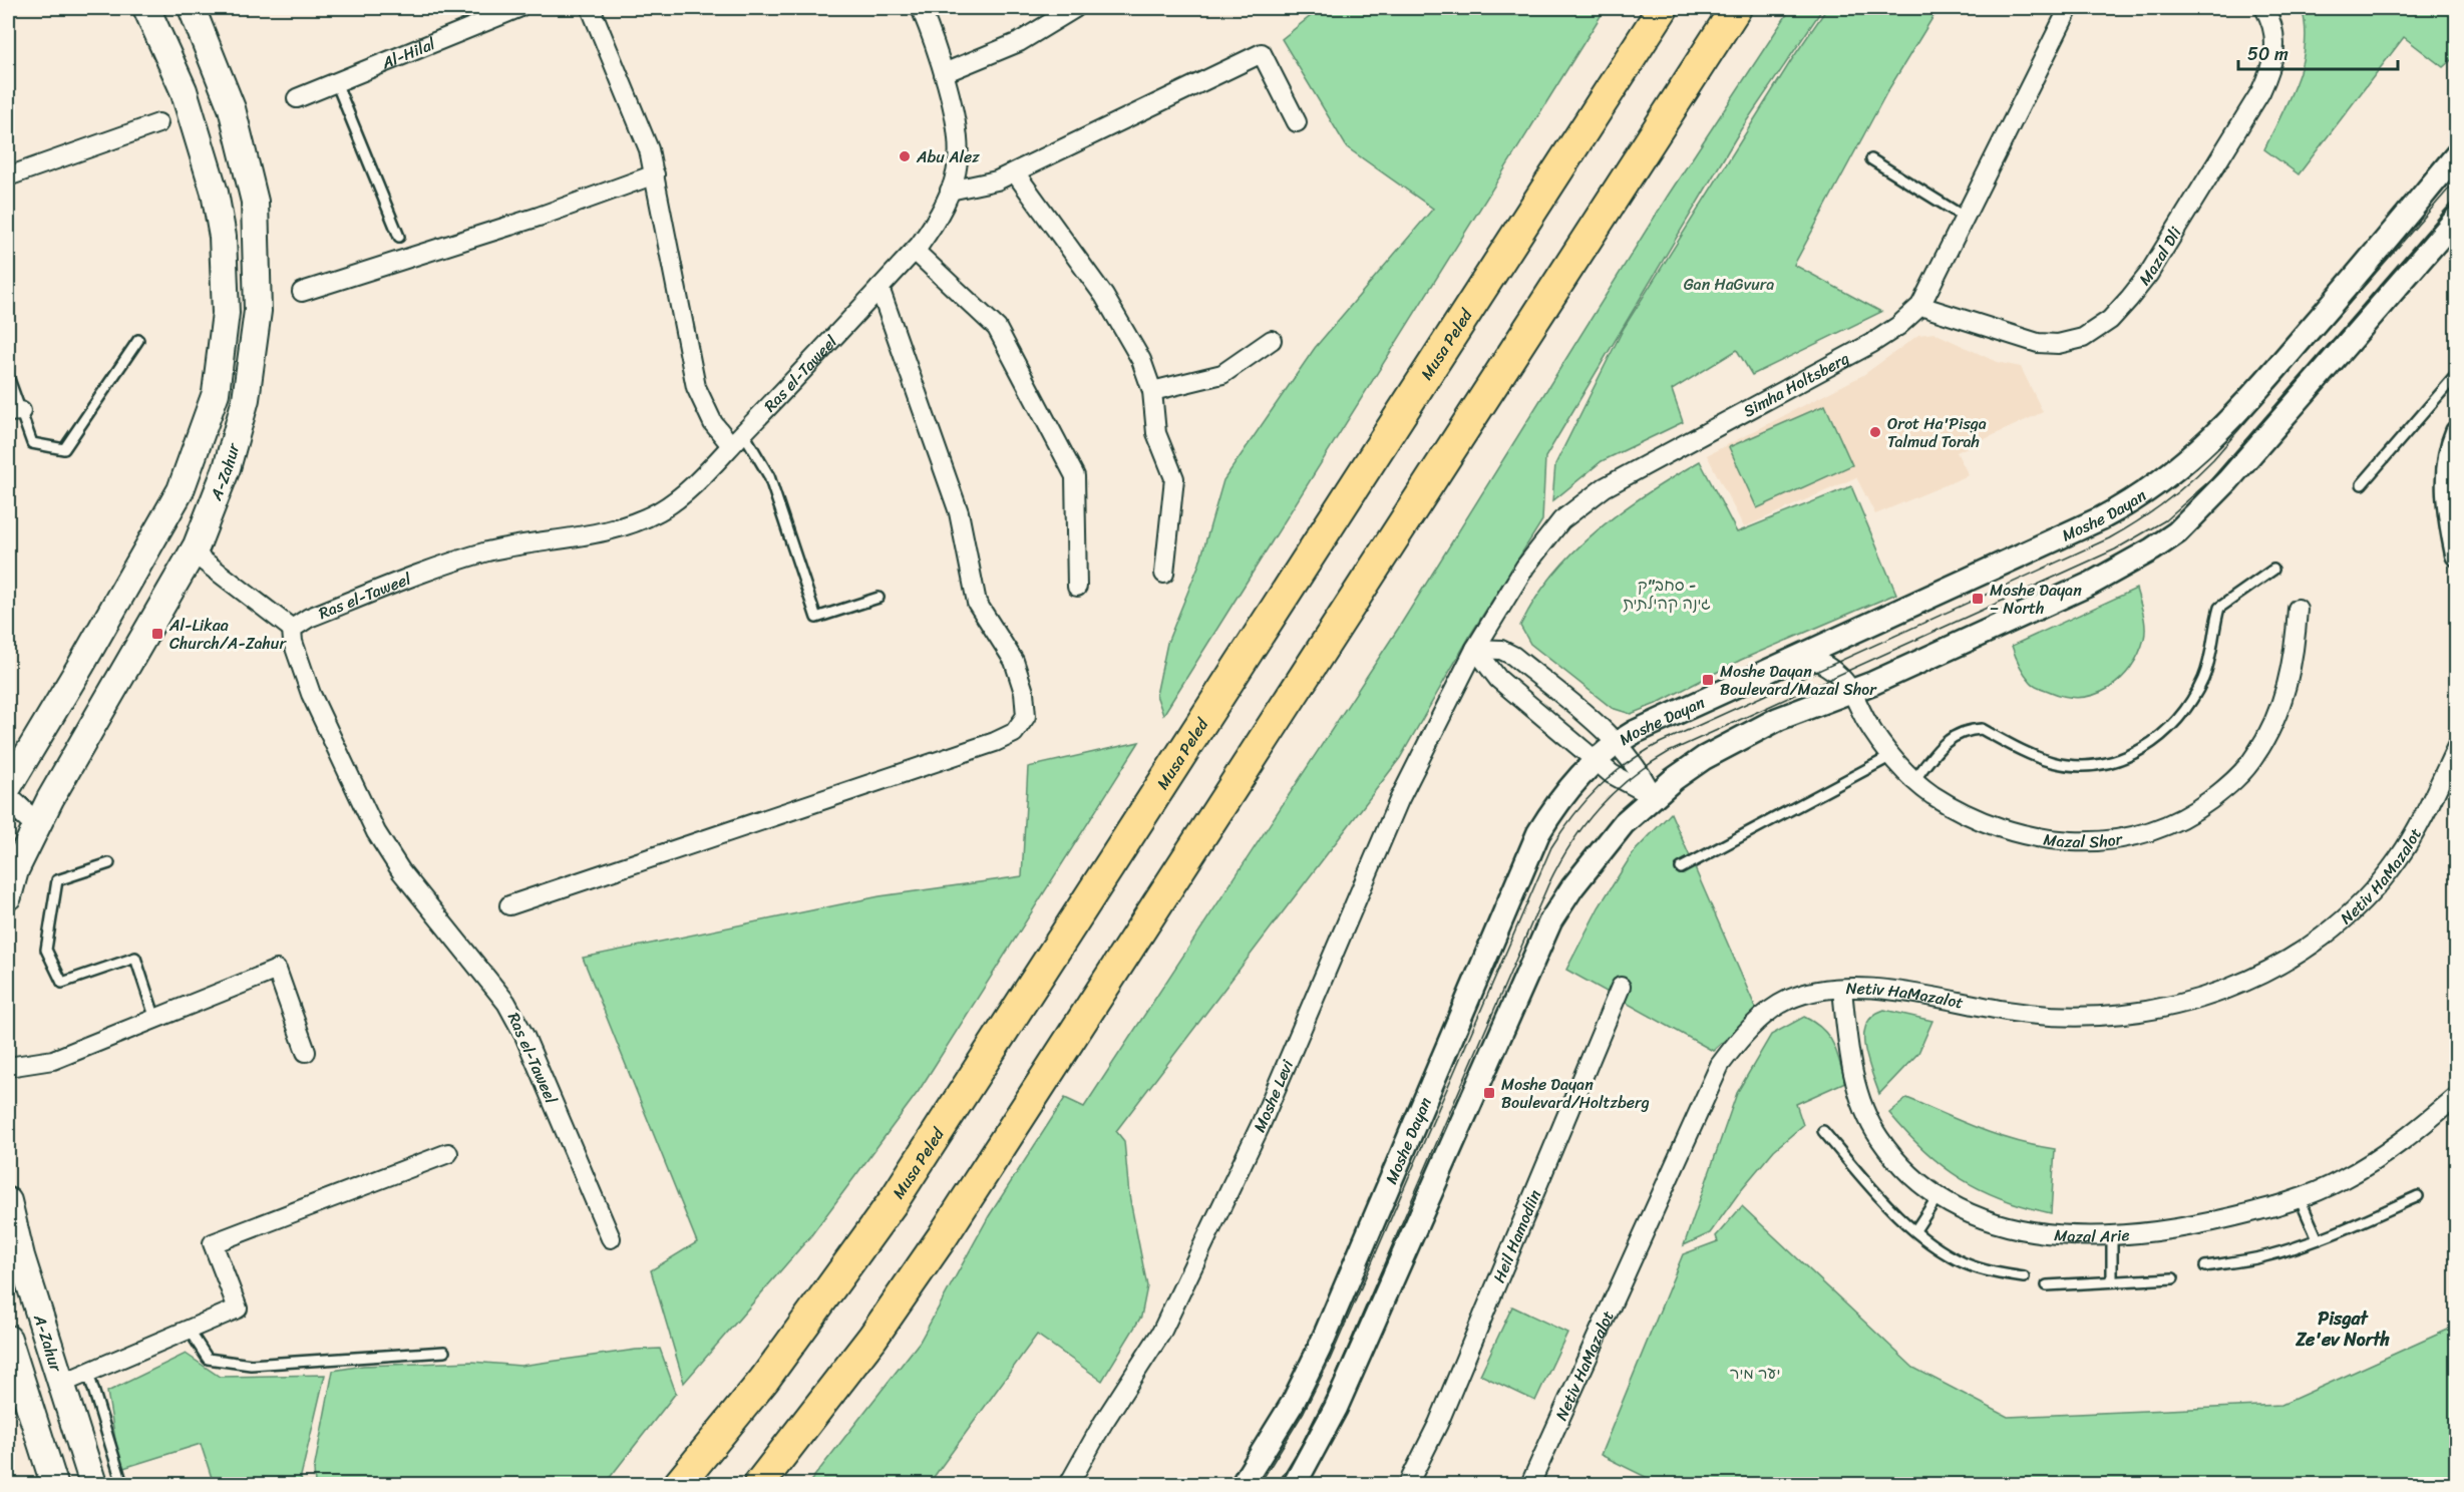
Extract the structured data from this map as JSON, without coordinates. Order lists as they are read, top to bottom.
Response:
{
  "streets": {
    "highway": ["Musa Peled"],
    "main road": ["A-Zahur"],
    "street": [
      "Al-Hilal",
      "Mazal Dli",
      "Ras el-Taweel",
      "Simha Holtsberg",
      "Moshe Dayan",
      "Mazal Shor",
      "Netiv HaMazalot",
      "Moshe Levi",
      "Mazal Arie",
      "Heil Hamodiin"
    ]
  },
  "crossings": [
    ["Mazal Dli", "Simha Holtsberg"],
    ["Simha Holtsberg", "Moshe Levi"],
    ["Moshe Dayan", "Mazal Shor"],
    ["Netiv HaMazalot", "Mazal Arie"]
  ],
  "districts": ["Pisgat Ze'ev North"],
  "parks": ["Gan HaGvura", "סחב\"ק - גינה קהילתית", "יער מיר"],
  "places": {
    "other": ["Abu Alez", "Orot Ha'Pisga Talmud Torah"],
    "transit": [
      "Moshe Dayan – North",
      "Al-Likaa Church/A-Zahur",
      "Moshe Dayan Boulevard/Mazal Shor",
      "Moshe Dayan Boulevard/Holtzberg"
    ]
  },
  "scale_bar": "50 m"
}
